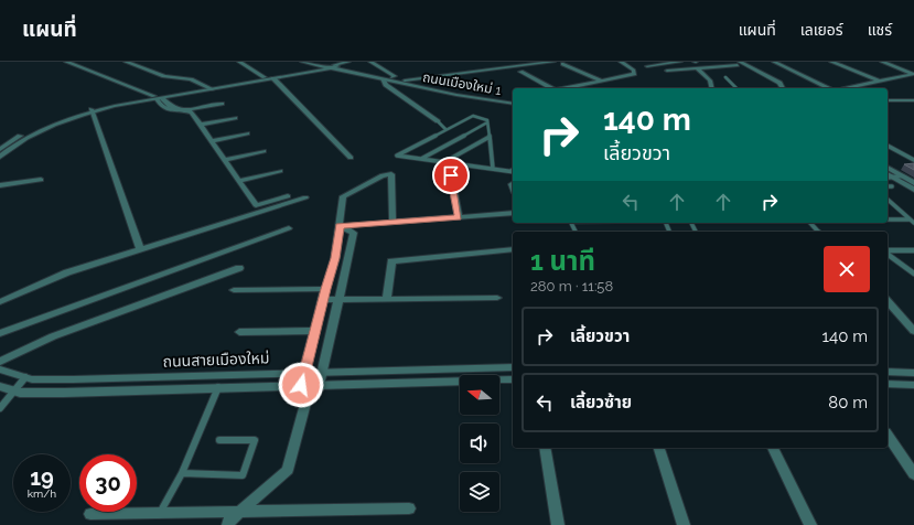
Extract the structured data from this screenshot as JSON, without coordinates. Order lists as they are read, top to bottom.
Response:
{
  "streets": {
    "street": ["ถนนเมืองใหม่ 1", "ถนนสายเมืองใหม่"]
  },
  "north": "left",
  "page": {
    "header": "แผนที่",
    "nav": ["แผนที่", "เลเยอร์", "แชร์"],
    "turn": ["140 m", "เลี้ยวขวา"],
    "heading": ["1 นาที", "280 m · 11:58"],
    "list": [
      {
        "name": "เลี้ยวขวา",
        "value": "140 m"
      },
      {
        "name": "เลี้ยวซ้าย",
        "value": "80 m"
      }
    ],
    "speed": "19 km/h",
    "limit": "30"
  }
}
